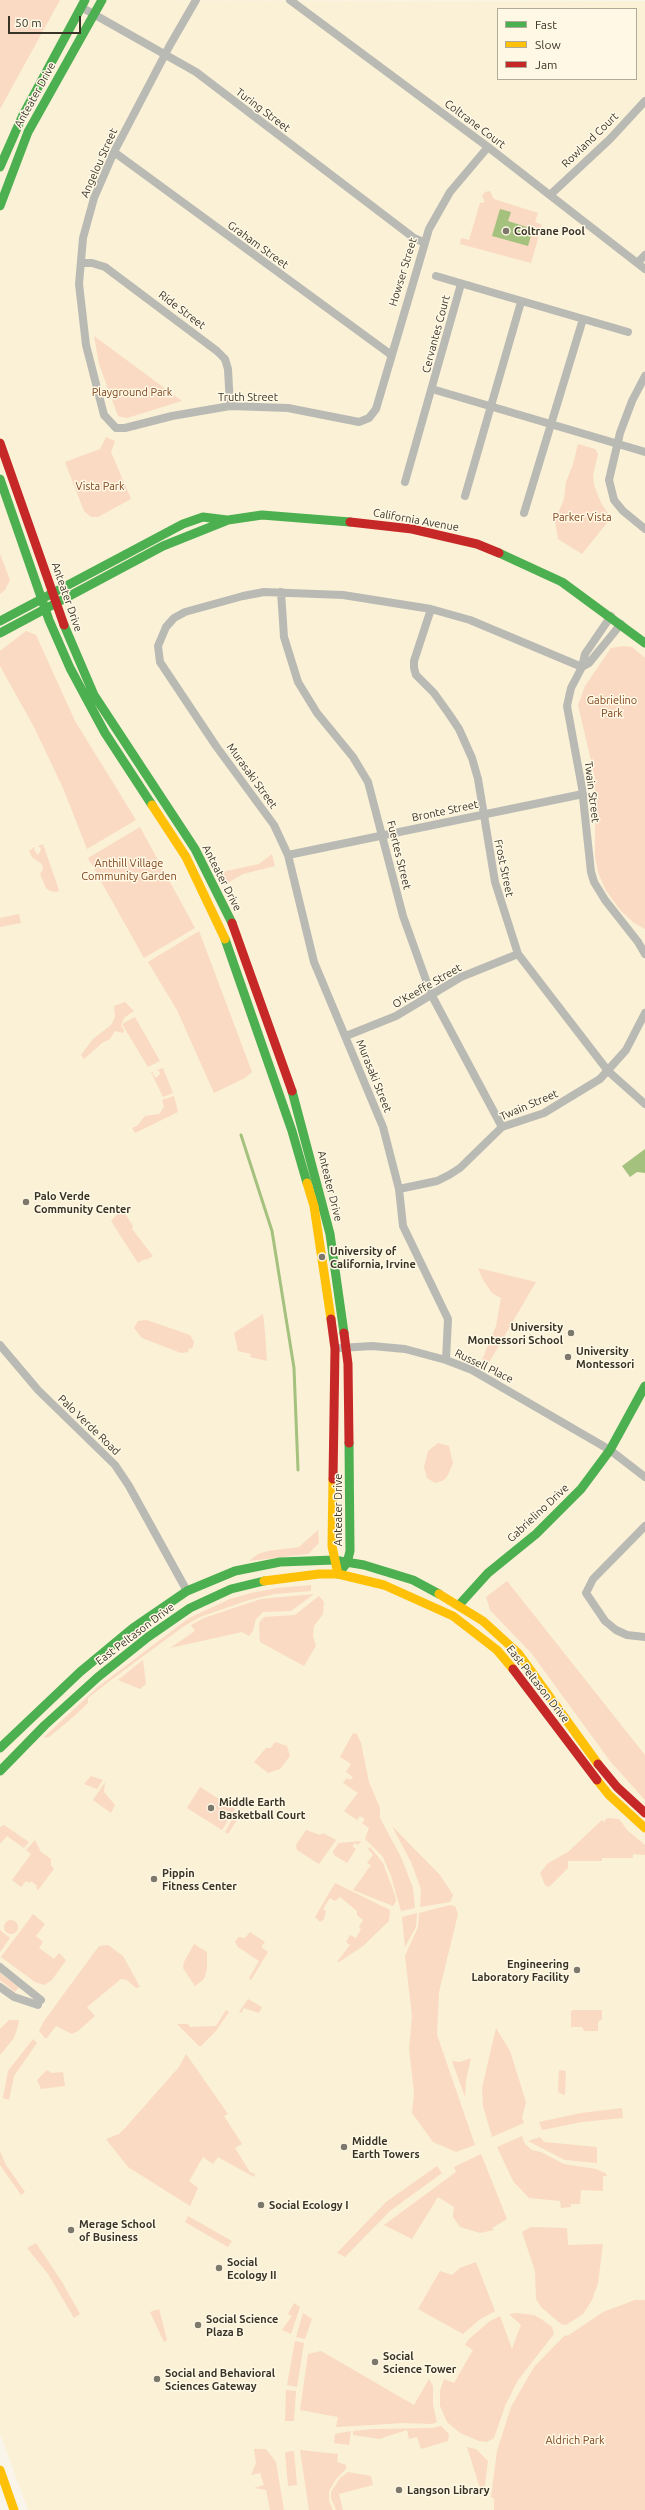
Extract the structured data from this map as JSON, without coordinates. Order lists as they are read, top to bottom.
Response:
{
  "streets": {
    "main road": [
      "Anteater Drive",
      "California Avenue",
      "Gabrielino Drive",
      "East Peltason Drive"
    ],
    "street": [
      "Turing Street",
      "Coltrane Court",
      "Rowland Court",
      "Angelou Street",
      "Graham Street",
      "Howser Street",
      "Ride Street",
      "Cervantes Court",
      "Truth Street",
      "Murasaki Street",
      "Twain Street",
      "Bronte Street",
      "Fuertes Street",
      "Frost Street",
      "O'Keeffe Street",
      "Russell Place",
      "Palo Verde Road"
    ]
  },
  "crossings": [
    ["Anteater Drive", "Turing Street"],
    ["Anteater Drive", "California Avenue"],
    ["Anteater Drive", "Russell Place"],
    ["Anteater Drive", "East Peltason Drive"],
    ["Turing Street", "Angelou Street"],
    ["Turing Street", "Howser Street"],
    ["Coltrane Court", "Rowland Court"],
    ["Coltrane Court", "Howser Street"],
    ["Angelou Street", "Graham Street"],
    ["Angelou Street", "Ride Street"],
    ["Angelou Street", "Truth Street"],
    ["Graham Street", "Howser Street"],
    ["Howser Street", "Truth Street"],
    ["Ride Street", "Truth Street"],
    ["California Avenue", "Twain Street"],
    ["Murasaki Street", "Twain Street"],
    ["Murasaki Street", "Bronte Street"],
    ["Murasaki Street", "Fuertes Street"],
    ["Murasaki Street", "Frost Street"],
    ["Murasaki Street", "O'Keeffe Street"],
    ["Murasaki Street", "Russell Place"],
    ["Twain Street", "Bronte Street"],
    ["Twain Street", "Fuertes Street"],
    ["Twain Street", "Frost Street"],
    ["Bronte Street", "Fuertes Street"],
    ["Bronte Street", "Frost Street"],
    ["Fuertes Street", "O'Keeffe Street"],
    ["Frost Street", "O'Keeffe Street"],
    ["Russell Place", "Gabrielino Drive"],
    ["Palo Verde Road", "East Peltason Drive"],
    ["Gabrielino Drive", "East Peltason Drive"]
  ],
  "parks": [
    "Playground Park",
    "Vista Park",
    "Parker Vista",
    "Gabrielino Park",
    "Anthill Village Community Garden",
    "Aldrich Park"
  ],
  "places": [
    "Coltrane Pool",
    "Palo Verde Community Center",
    "University of California, Irvine",
    "University Montessori School",
    "University Montessori",
    "Middle Earth Basketball Court",
    "Pippin Fitness Center",
    "Engineering Laboratory Facility",
    "Middle Earth Towers",
    "Social Ecology I",
    "Merage School of Business",
    "Social Ecology II",
    "Social Science Plaza B",
    "Social Science Tower",
    "Social and Behavioral Sciences Gateway",
    "Langson Library"
  ],
  "legend": ["Fast", "Slow", "Jam"],
  "scale_bar": "50 m"
}
